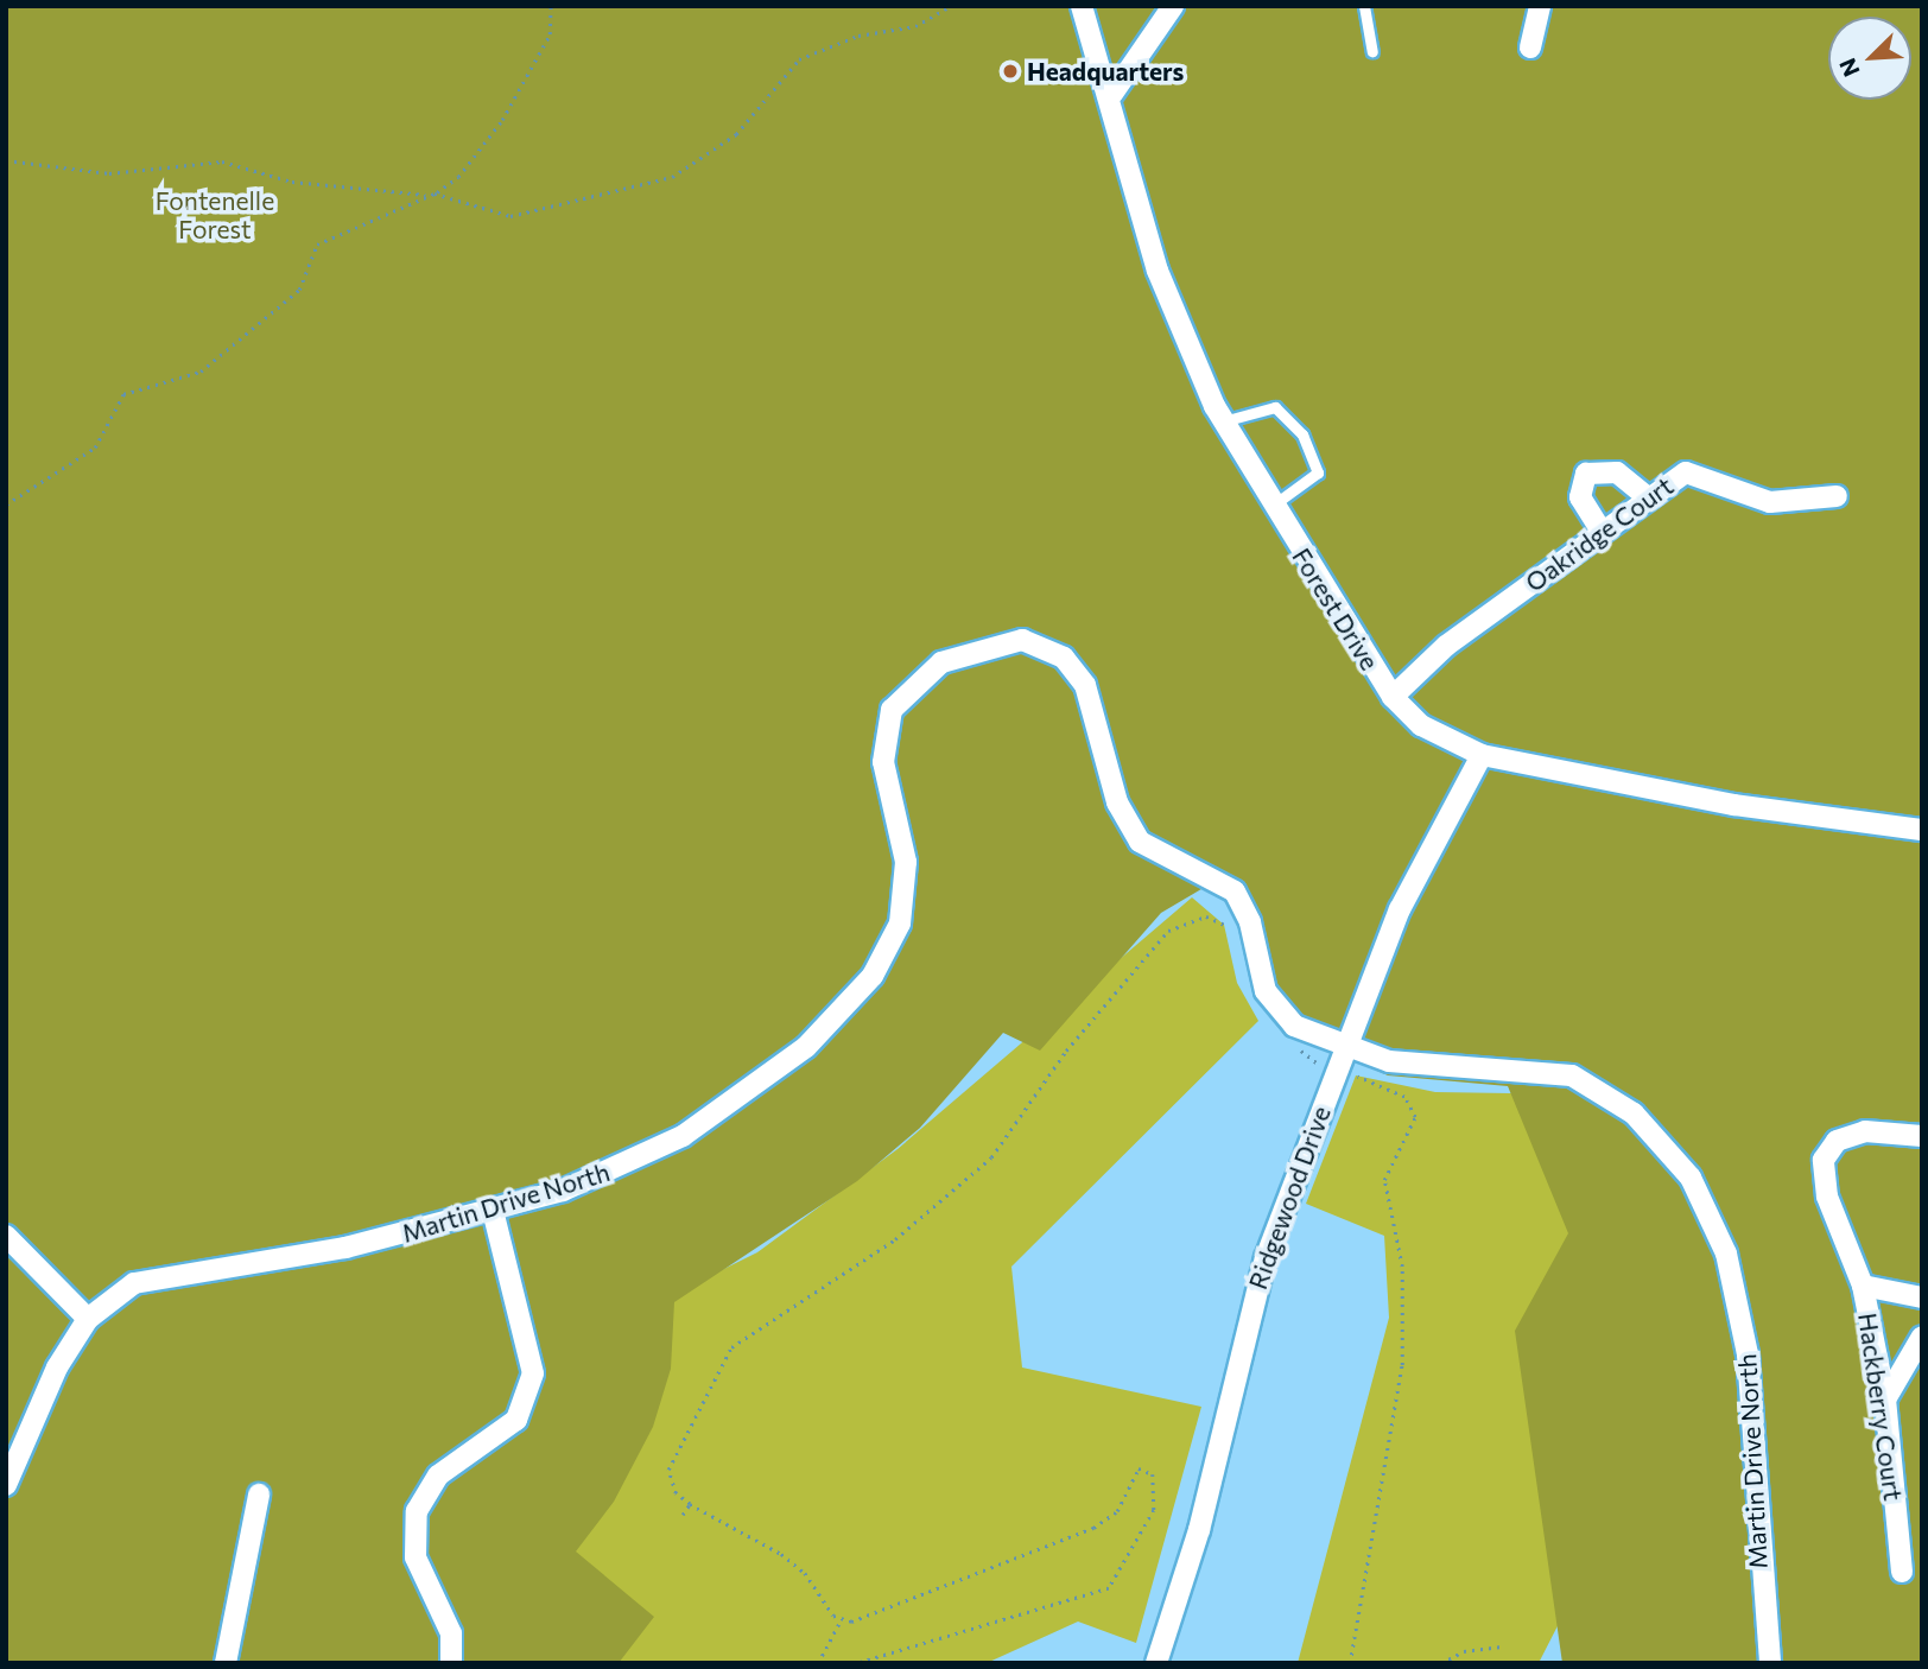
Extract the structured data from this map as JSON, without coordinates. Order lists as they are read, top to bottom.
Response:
{
  "streets": {
    "street": [
      "Oakridge Court",
      "Forest Drive",
      "Ridgewood Drive",
      "Martin Drive North",
      "Hackberry Court"
    ]
  },
  "crossings": [
    ["Oakridge Court", "Forest Drive"],
    ["Forest Drive", "Ridgewood Drive"],
    ["Ridgewood Drive", "Martin Drive North"]
  ],
  "parks": ["Fontenelle Forest"],
  "places": ["Headquarters"],
  "north": "bottom left"
}
